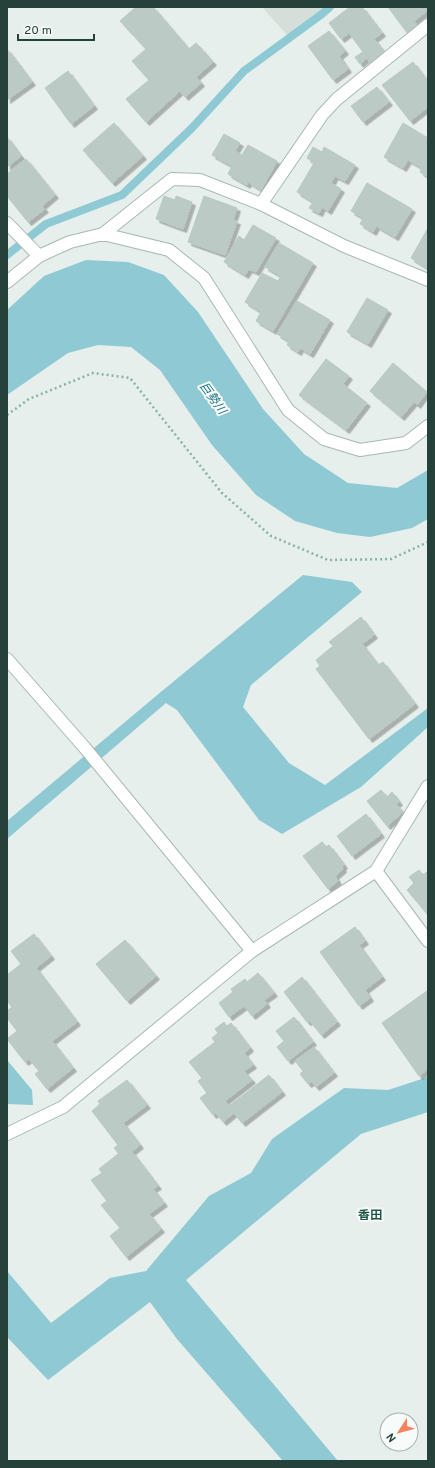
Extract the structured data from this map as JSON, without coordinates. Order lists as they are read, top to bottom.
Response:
{
  "districts": ["香田"],
  "water": ["巨勢川"],
  "scale_bar": "20 m",
  "north": "bottom left"
}
